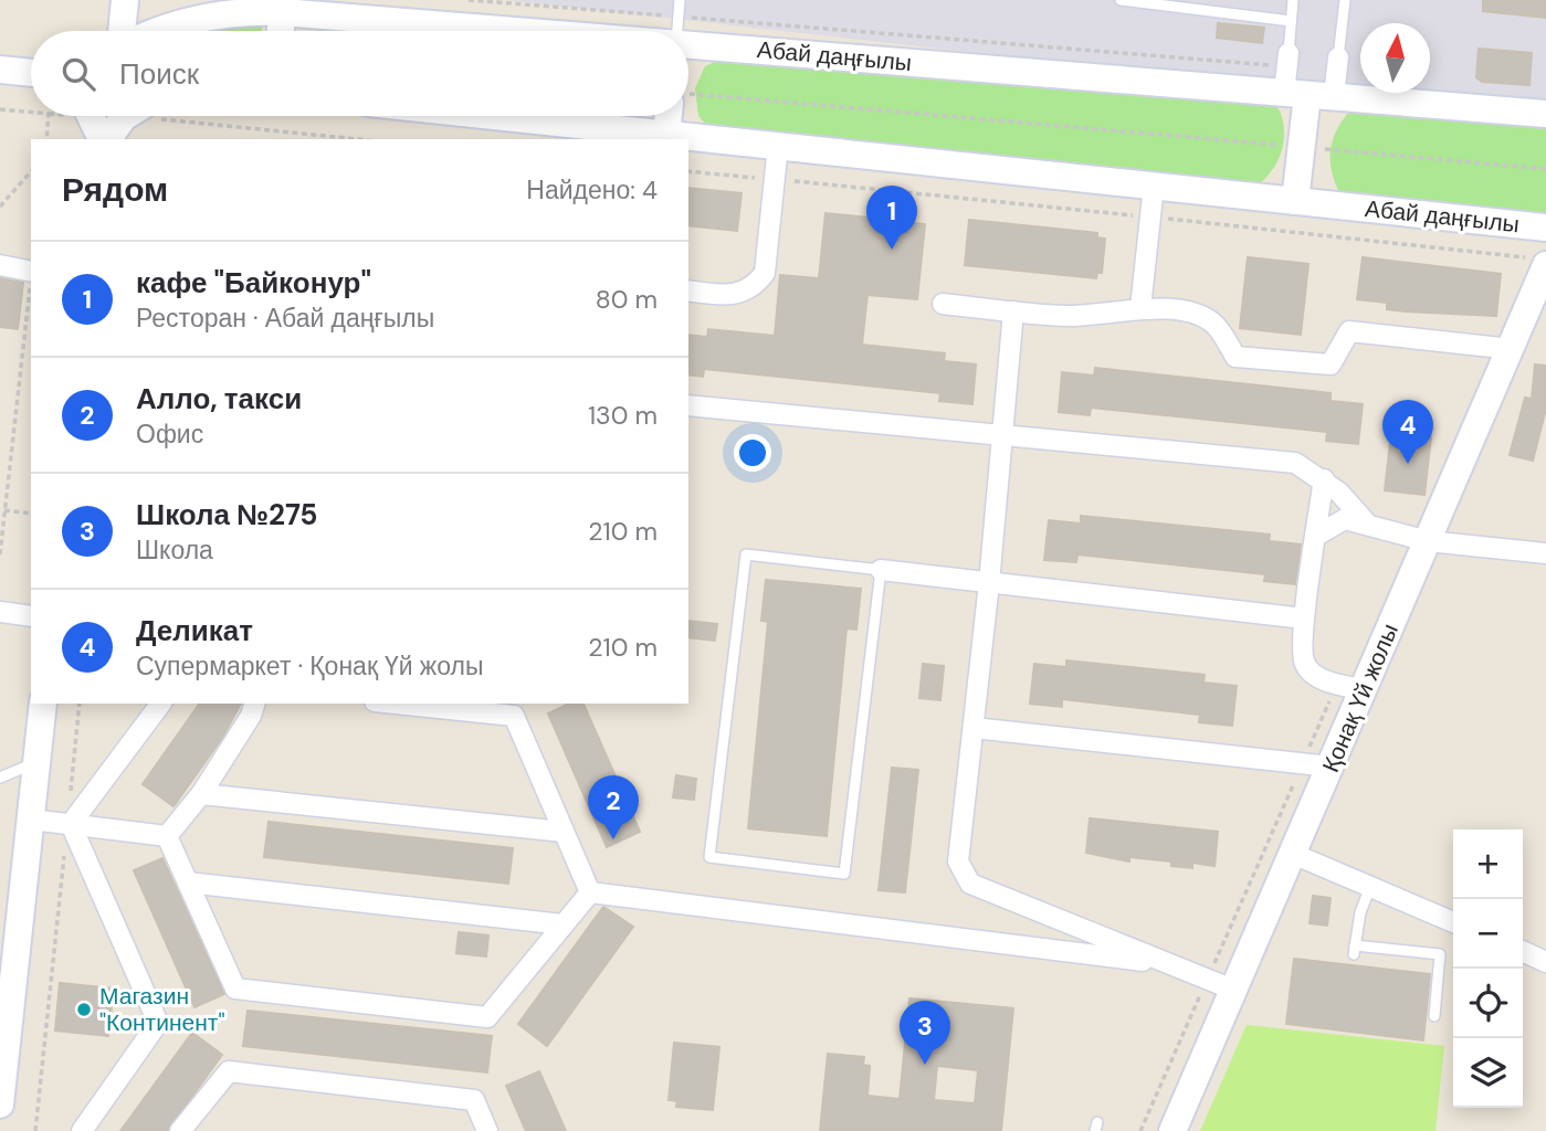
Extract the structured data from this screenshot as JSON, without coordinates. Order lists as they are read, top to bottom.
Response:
{
  "streets": {
    "main road": ["Абай даңғылы", "Қонақ Үй жолы"]
  },
  "places": ["Магазин \"Континент\""],
  "north": "top",
  "page": {
    "search": "Поиск",
    "heading": ["Рядом", "Найдено: 4"],
    "pins": [
      "1",
      "4",
      "2",
      "3"
    ],
    "list": [
      {
        "mark": "1",
        "name": "кафе \"Байконур\"",
        "note": "Ресторан · Абай даңғылы",
        "value": "80 m"
      },
      {
        "mark": "2",
        "name": "Алло, такси",
        "note": "Офис",
        "value": "130 m"
      },
      {
        "mark": "3",
        "name": "Школа №275",
        "note": "Школа",
        "value": "210 m"
      },
      {
        "mark": "4",
        "name": "Деликат",
        "note": "Супермаркет · Қонақ Үй жолы",
        "value": "210 m"
      }
    ],
    "map_buttons": ["+", "−"]
  }
}
